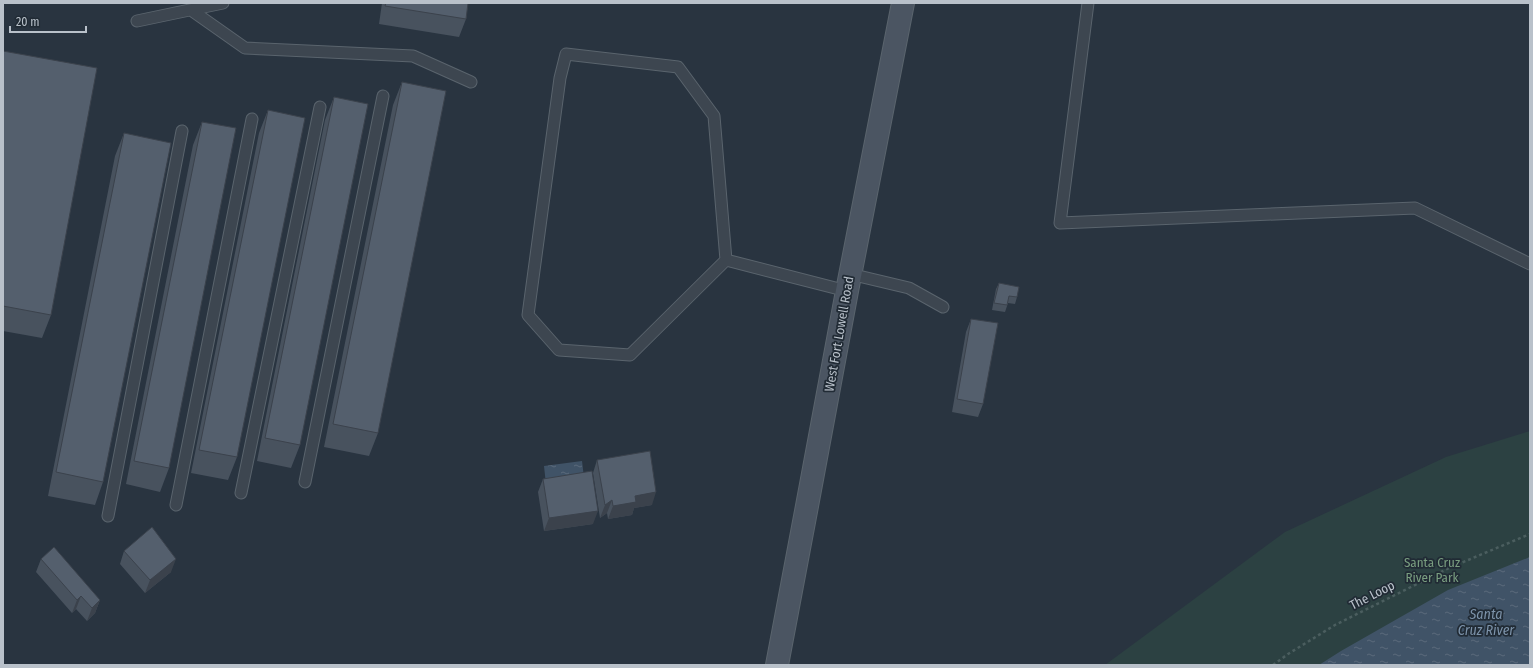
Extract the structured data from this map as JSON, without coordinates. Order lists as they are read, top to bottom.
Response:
{
  "streets": {
    "street": ["West Fort Lowell Road"],
    "path": ["The Loop"]
  },
  "water": ["Santa Cruz River"],
  "parks": ["Santa Cruz River Park"],
  "scale_bar": "20 m"
}
